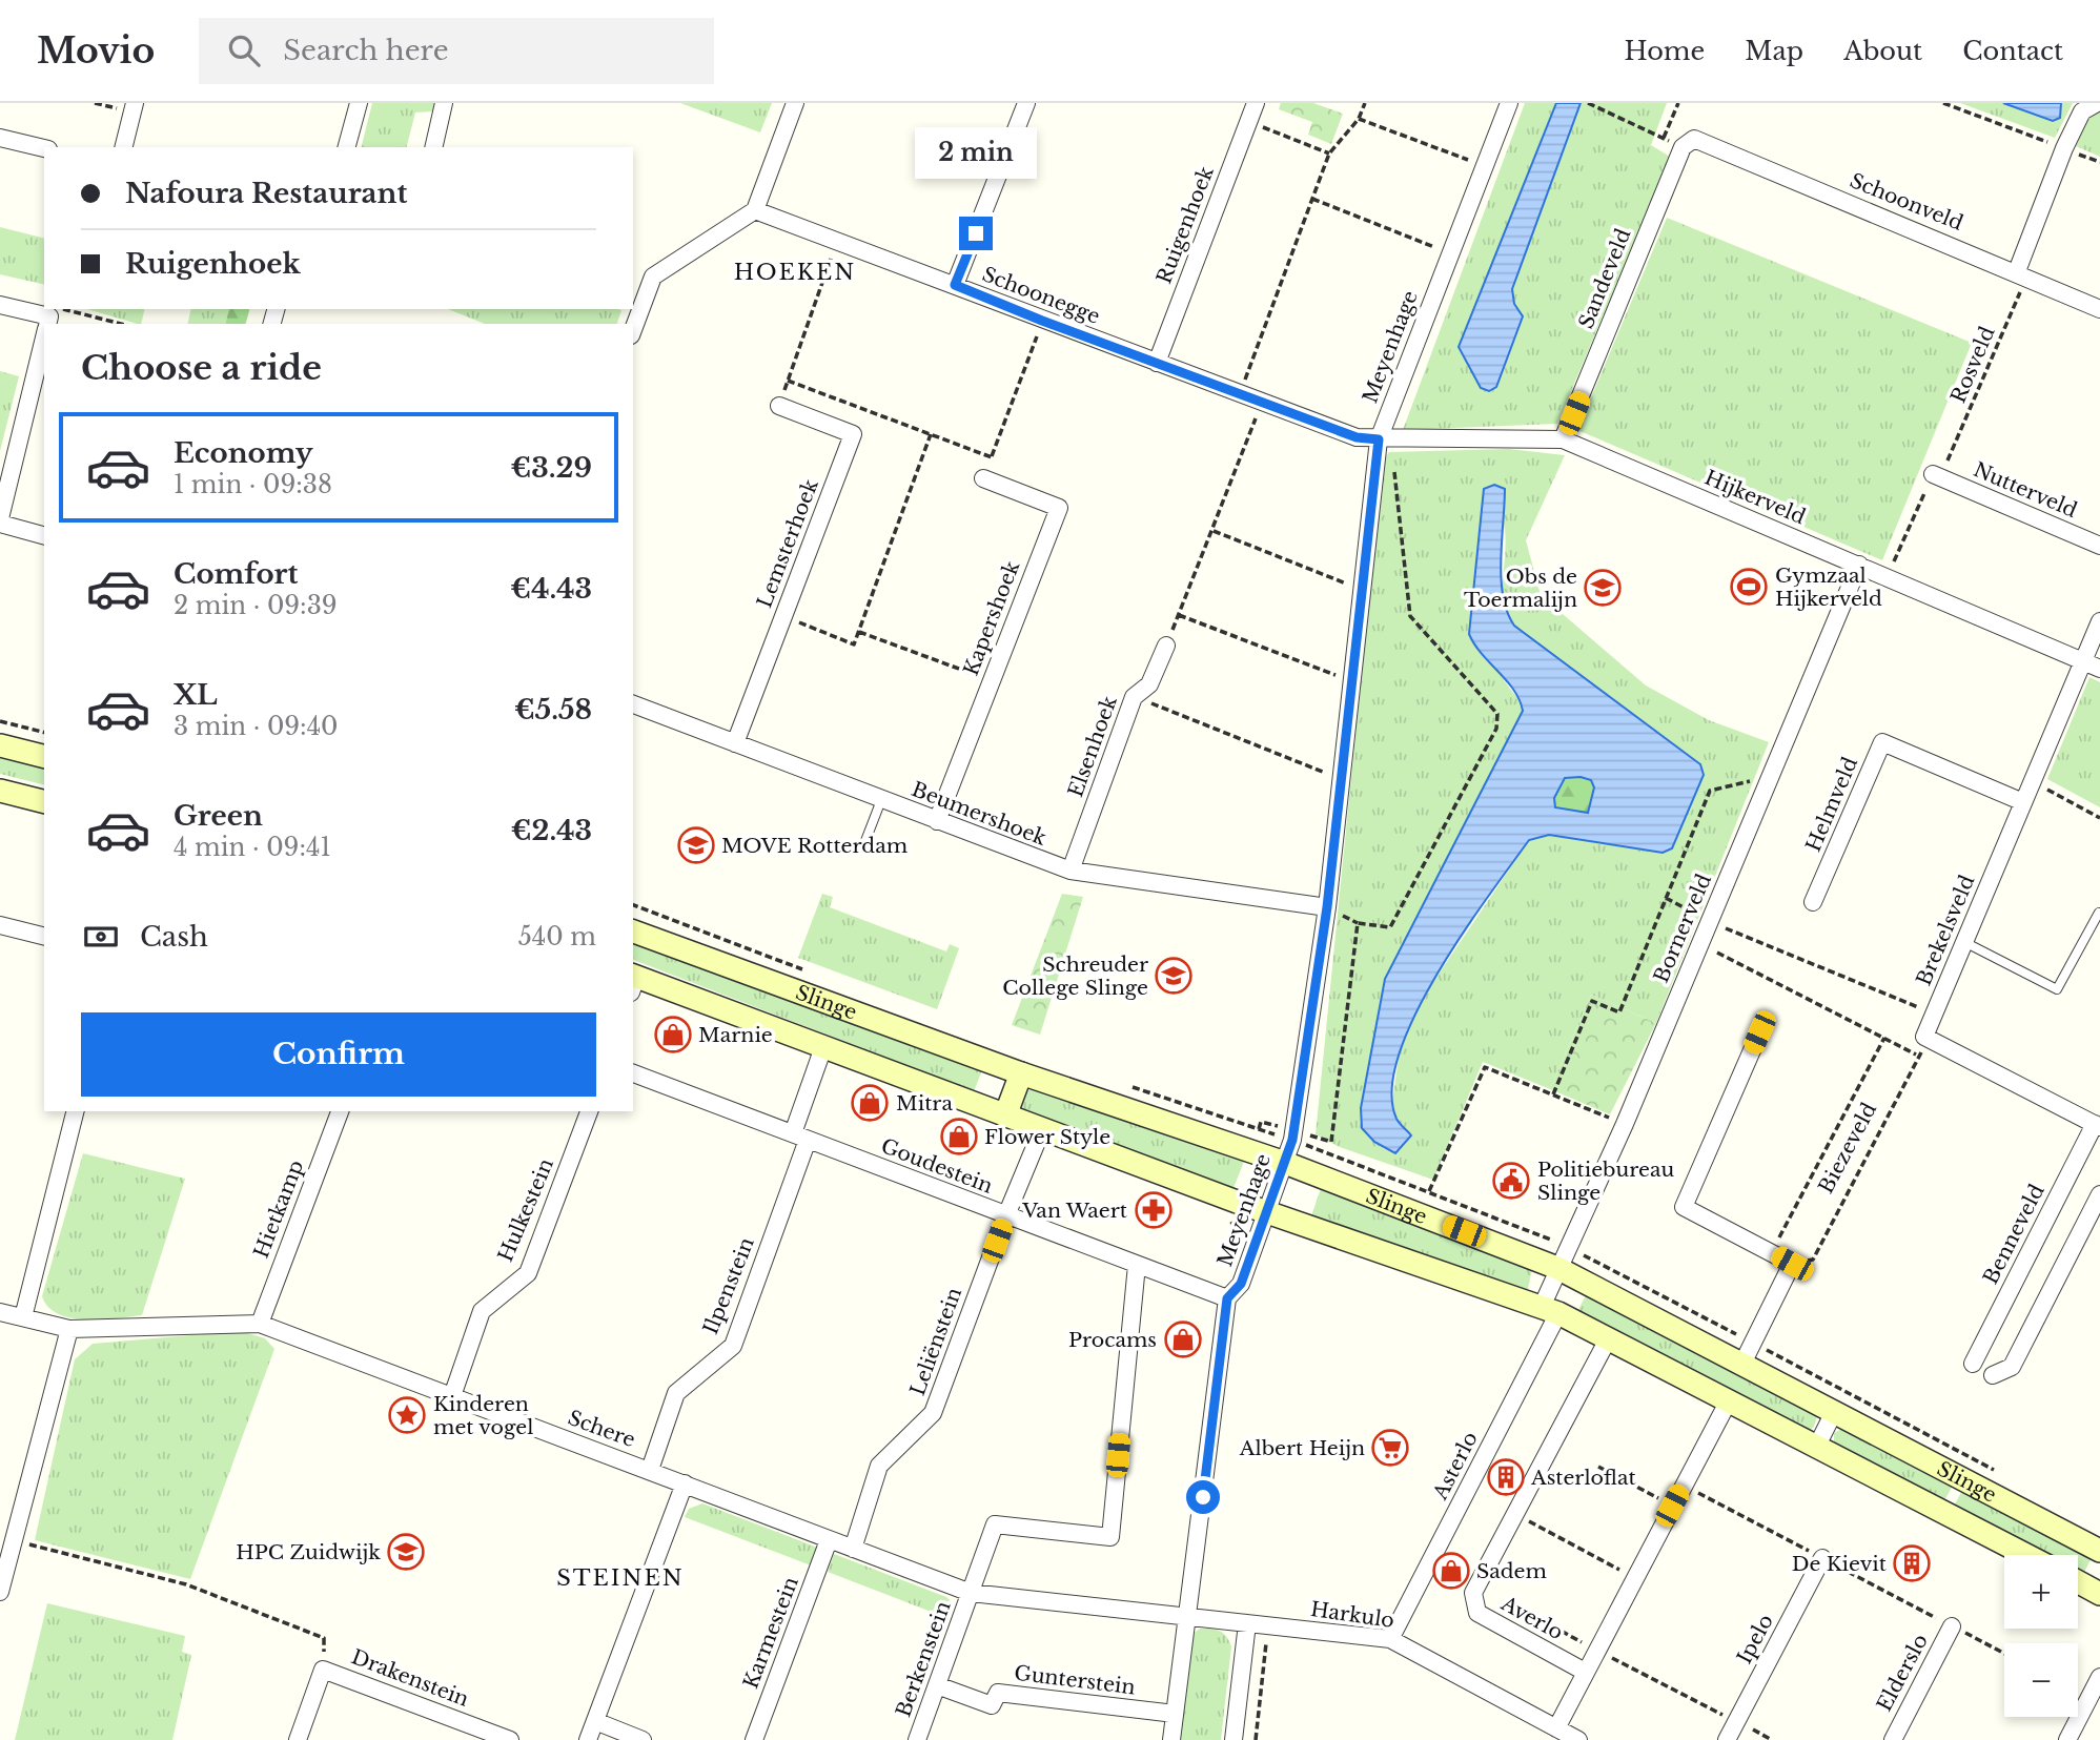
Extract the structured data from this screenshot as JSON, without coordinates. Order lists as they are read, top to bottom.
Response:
{
  "streets": {
    "main road": ["Slinge"],
    "street": [
      "Schoonveld",
      "Ruigenhoek",
      "Sandeveld",
      "Schoonegge",
      "Meyenhage",
      "Nutterveld",
      "Hijkerveld",
      "Lemsterhoek",
      "Kapershoek",
      "Elsenhoek",
      "Helmveld",
      "Beumershoek",
      "Bornerveld",
      "Brekelsveld",
      "Goudestein",
      "Hietkamp",
      "Hulkestein",
      "Benneveld",
      "Ilpenstein",
      "Leliënstein",
      "Schere",
      "Asterlo",
      "Harkulo",
      "Averlo",
      "Karmestein",
      "Ipelo",
      "Berkenstein",
      "Elderslo",
      "Drakenstein",
      "Gunterstein"
    ],
    "path": ["Rosveld", "Biezeveld"]
  },
  "crossings": [
    ["Schoonveld", "Sandeveld"],
    ["Schoonveld", "Rosveld"],
    ["Ruigenhoek", "Schoonegge"],
    ["Sandeveld", "Hijkerveld"],
    ["Schoonegge", "Meyenhage"],
    ["Schoonegge", "Hijkerveld"],
    ["Meyenhage", "Hijkerveld"],
    ["Meyenhage", "Beumershoek"],
    ["Meyenhage", "Slinge"],
    ["Meyenhage", "Goudestein"],
    ["Meyenhage", "Schere"],
    ["Meyenhage", "Harkulo"],
    ["Meyenhage", "Gunterstein"],
    ["Rosveld", "Nutterveld"],
    ["Rosveld", "Hijkerveld"],
    ["Hijkerveld", "Bornerveld"],
    ["Hijkerveld", "Brekelsveld"],
    ["Lemsterhoek", "Beumershoek"],
    ["Kapershoek", "Beumershoek"],
    ["Elsenhoek", "Beumershoek"],
    ["Helmveld", "Brekelsveld"],
    ["Bornerveld", "Slinge"],
    ["Bornerveld", "Asterlo"],
    ["Brekelsveld", "Biezeveld"],
    ["Slinge", "Asterlo"],
    ["Slinge", "Averlo"],
    ["Goudestein", "Ilpenstein"],
    ["Goudestein", "Leliënstein"],
    ["Goudestein", "Berkenstein"],
    ["Hietkamp", "Schere"],
    ["Hulkestein", "Schere"],
    ["Ilpenstein", "Schere"],
    ["Leliënstein", "Schere"],
    ["Schere", "Harkulo"],
    ["Schere", "Karmestein"],
    ["Schere", "Berkenstein"],
    ["Asterlo", "Harkulo"],
    ["Averlo", "Ipelo"],
    ["Berkenstein", "Gunterstein"]
  ],
  "districts": ["HOEKEN", "STEINEN"],
  "places": {
    "sports": ["Gymzaal Hijkerveld"],
    "school or university": [
      "Obs de Toermalijn",
      "MOVE Rotterdam",
      "Schreuder College Slinge",
      "HPC Zuidwijk"
    ],
    "shop": [
      "Marnie",
      "Mitra",
      "Flower Style",
      "Procams",
      "Sadem"
    ],
    "public building": ["Politiebureau Slinge"],
    "pharmacy": ["Van Waert"],
    "place": ["Kinderen met vogel"],
    "supermarket": ["Albert Heijn"],
    "building": ["Asterloflat", "De Kievit"]
  },
  "page": {
    "header": "Movio",
    "search": "Search here",
    "nav": [
      "Home",
      "Map",
      "About",
      "Contact"
    ],
    "bubble": "2 min",
    "banner": ["Nafoura Restaurant", "Ruigenhoek"],
    "heading": "Choose a ride",
    "list": [
      {
        "name": "Economy",
        "note": "1 min · 09:38",
        "value": "€3.29"
      },
      {
        "name": "Comfort",
        "note": "2 min · 09:39",
        "value": "€4.43"
      },
      {
        "name": "XL",
        "note": "3 min · 09:40",
        "value": "€5.58"
      },
      {
        "name": "Green",
        "note": "4 min · 09:41",
        "value": "€2.43"
      }
    ],
    "pay": ["Cash", "540 m"],
    "buttons": "Confirm",
    "map_buttons": ["+", "−"]
  }
}
